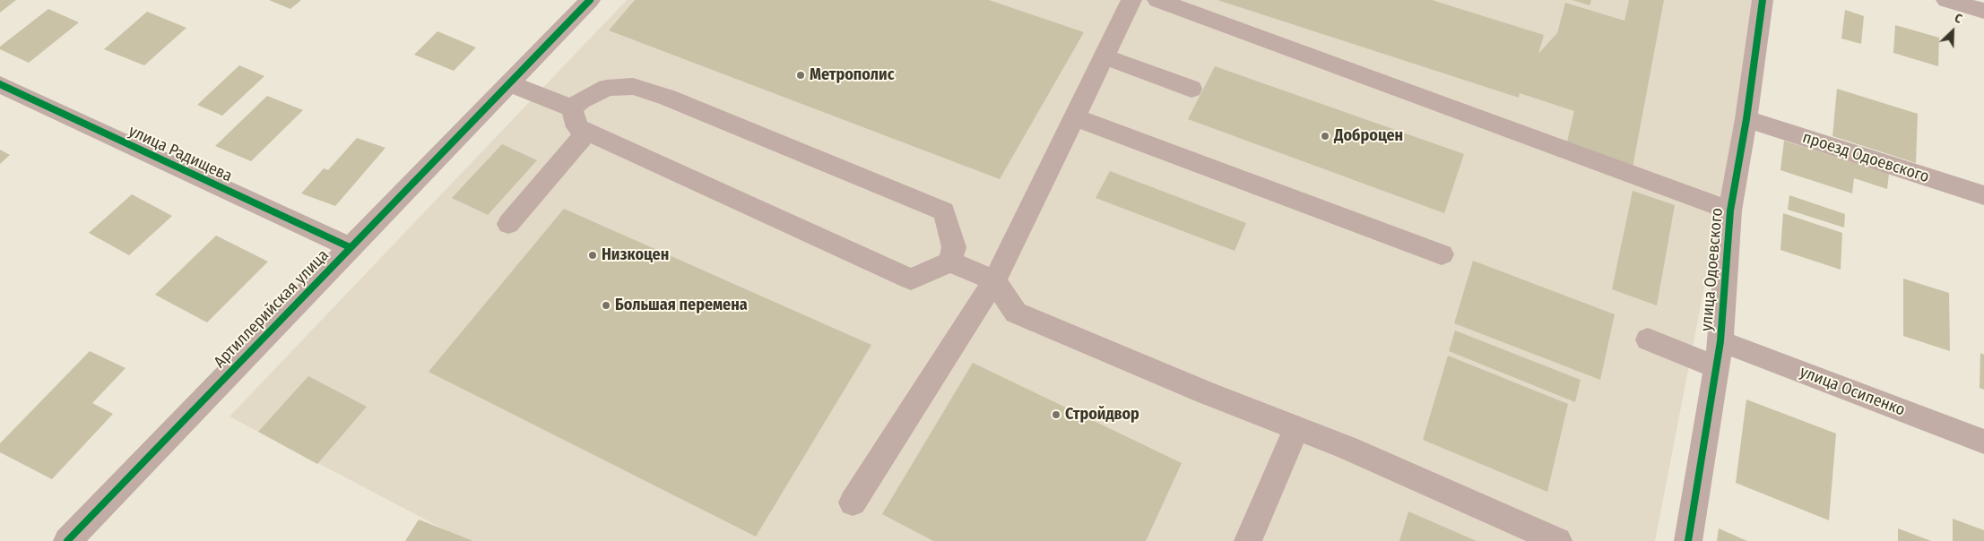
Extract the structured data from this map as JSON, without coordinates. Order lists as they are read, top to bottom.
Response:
{
  "streets": {
    "street": [
      "улица Радищева",
      "проезд Одоевского",
      "улица Одоевского",
      "Артиллерийская улица",
      "улица Осипенко"
    ]
  },
  "crossings": [
    ["улица Радищева", "Артиллерийская улица"],
    ["проезд Одоевского", "улица Одоевского"],
    ["улица Одоевского", "улица Осипенко"]
  ],
  "places": [
    "Метрополис",
    "Доброцен",
    "Низкоцен",
    "Большая перемена",
    "Стройдвор"
  ],
  "north": "top right"
}
